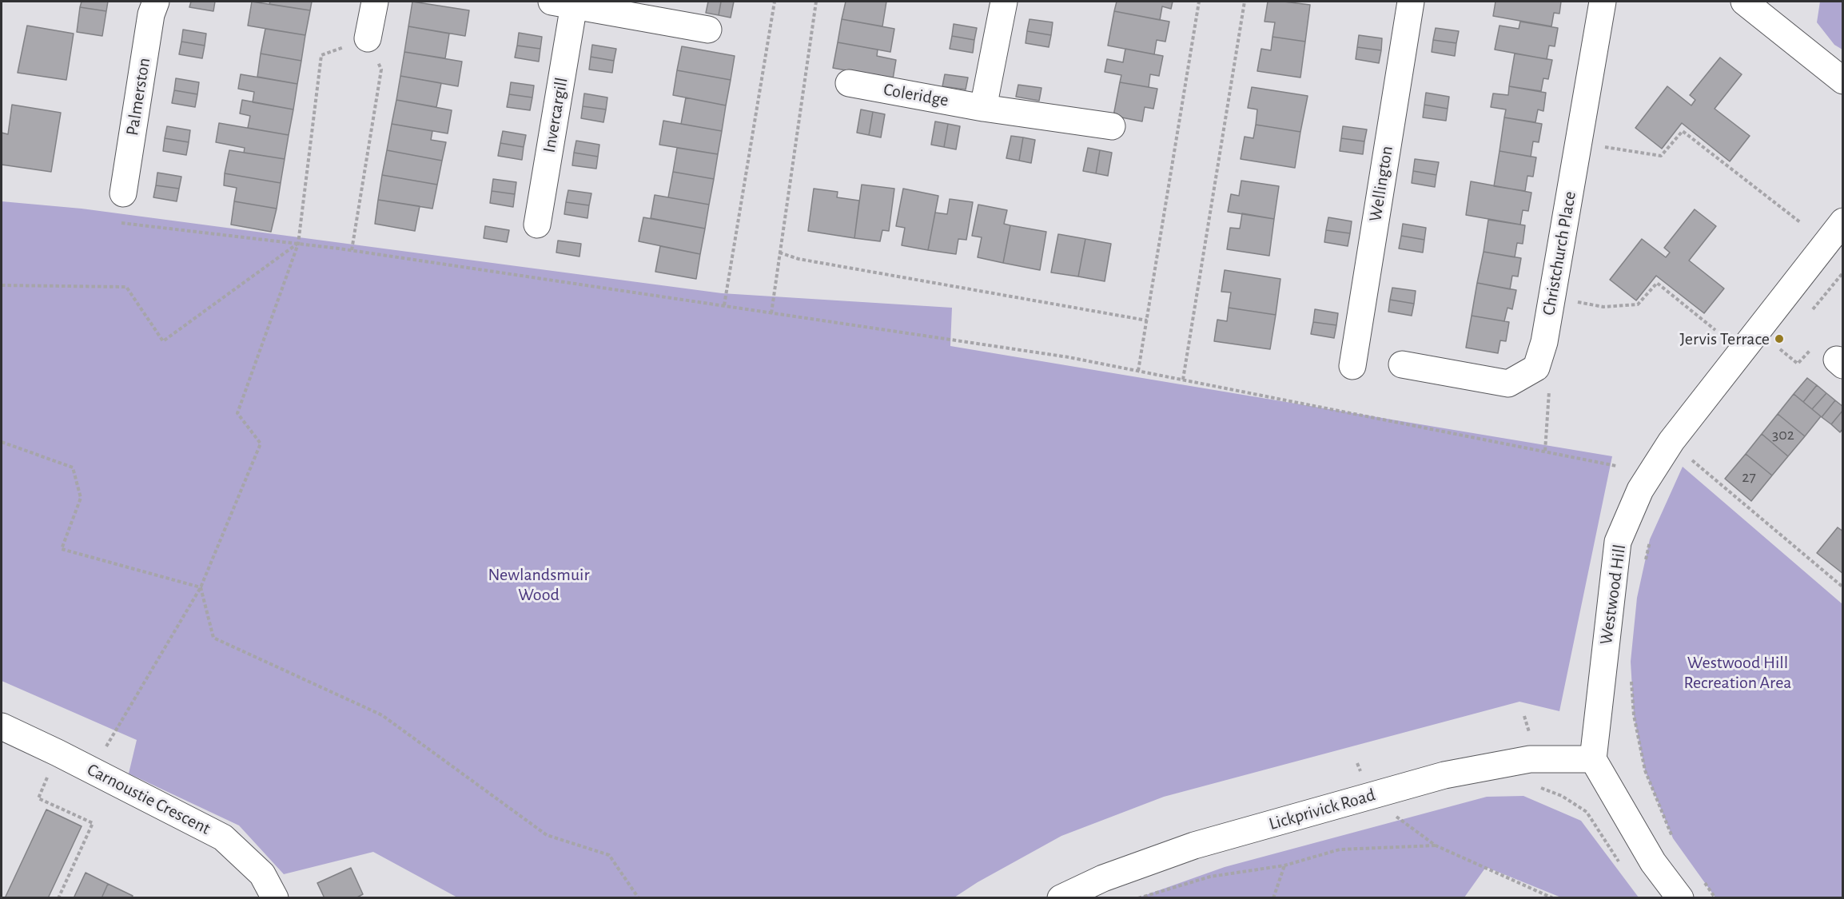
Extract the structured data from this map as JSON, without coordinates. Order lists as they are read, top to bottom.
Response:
{
  "streets": {
    "street": [
      "Coleridge",
      "Palmerston",
      "Invercargill",
      "Wellington",
      "Christchurch Place",
      "Westwood Hill",
      "Carnoustie Crescent",
      "Lickprivick Road"
    ]
  },
  "crossings": [
    ["Westwood Hill", "Lickprivick Road"]
  ],
  "parks": ["Newlandsmuir Wood", "Westwood Hill Recreation Area"],
  "places": ["Jervis Terrace"],
  "house_numbers": ["302", "27"]
}
